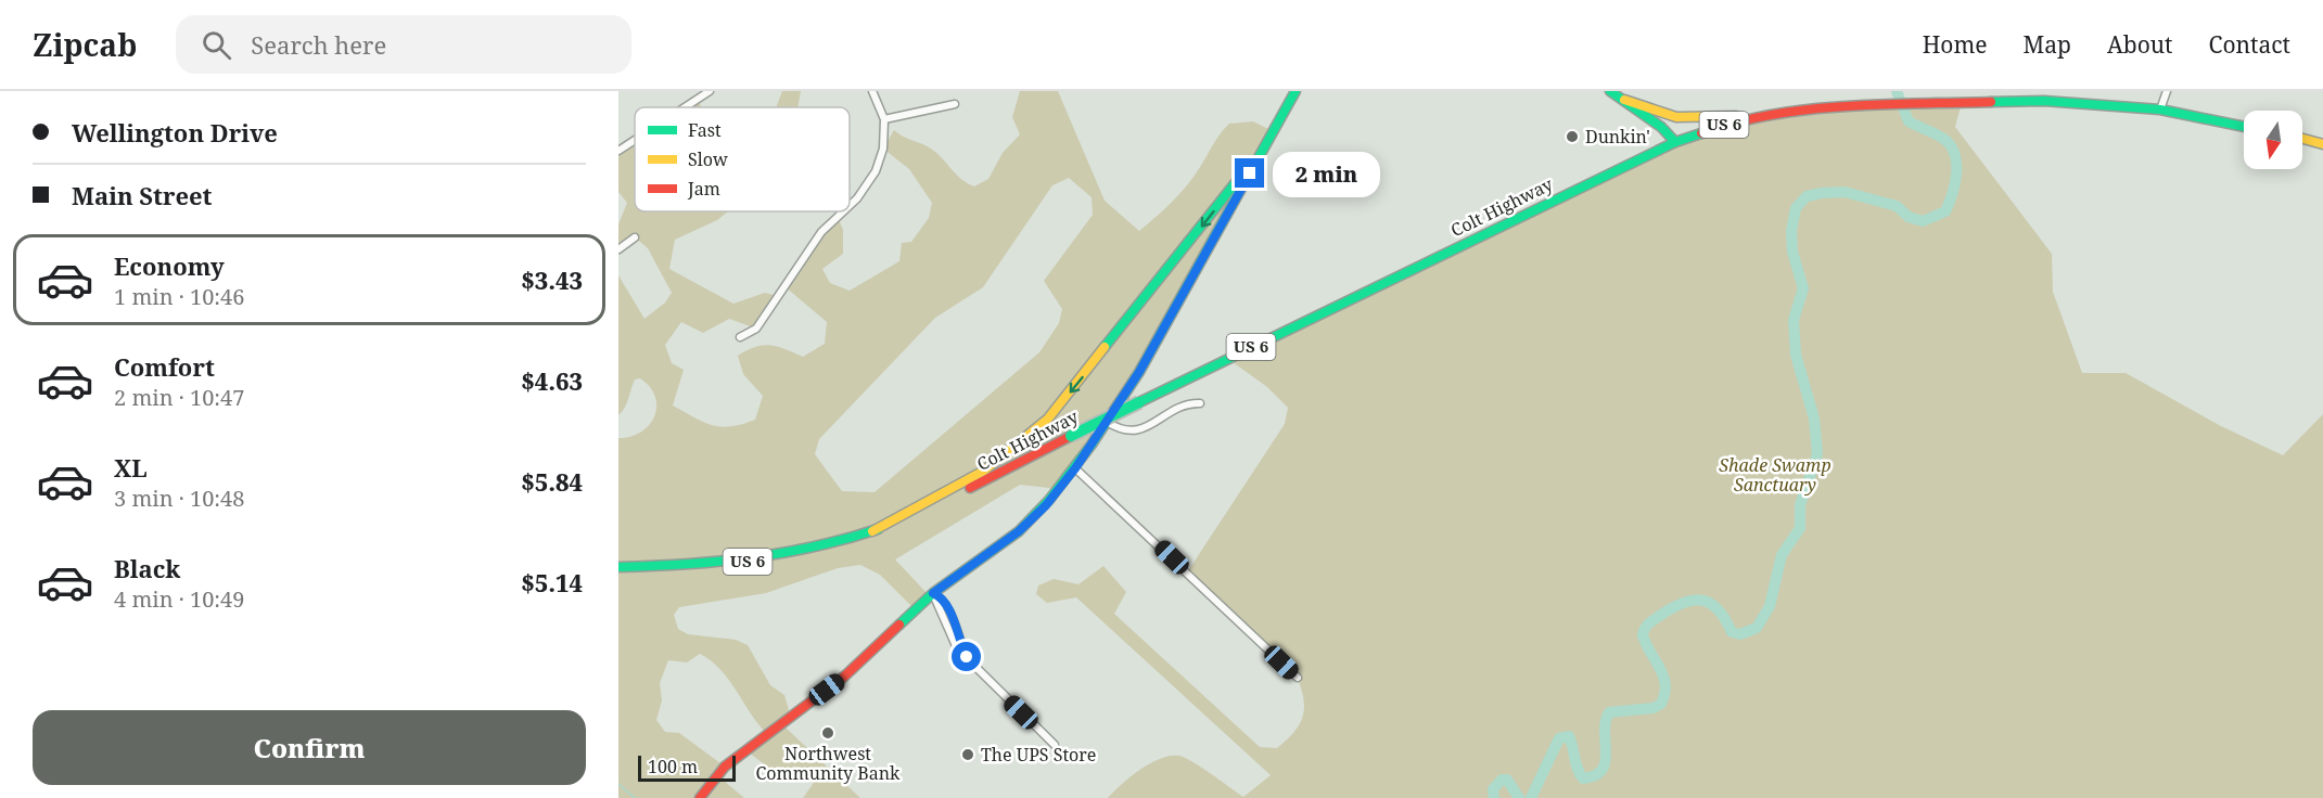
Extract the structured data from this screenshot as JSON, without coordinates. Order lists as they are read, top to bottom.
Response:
{
  "streets": {
    "main road": ["US 6", "Colt Highway"]
  },
  "crossings": [
    ["US 6", "Colt Highway"]
  ],
  "parks": ["Shade Swamp Sanctuary"],
  "places": ["Dunkin'", "Northwest Community Bank", "The UPS Store"],
  "legend": ["Fast", "Slow", "Jam"],
  "scale_bar": "100 m",
  "north": "bottom",
  "page": {
    "header": "Zipcab",
    "search": "Search here",
    "nav": [
      "Home",
      "Map",
      "About",
      "Contact"
    ],
    "banner": ["Wellington Drive", "Main Street"],
    "bubble": "2 min",
    "list": [
      {
        "name": "Economy",
        "note": "1 min · 10:46",
        "value": "$3.43"
      },
      {
        "name": "Comfort",
        "note": "2 min · 10:47",
        "value": "$4.63"
      },
      {
        "name": "XL",
        "note": "3 min · 10:48",
        "value": "$5.84"
      },
      {
        "name": "Black",
        "note": "4 min · 10:49",
        "value": "$5.14"
      }
    ],
    "buttons": "Confirm",
    "scale": "100 m"
  }
}
